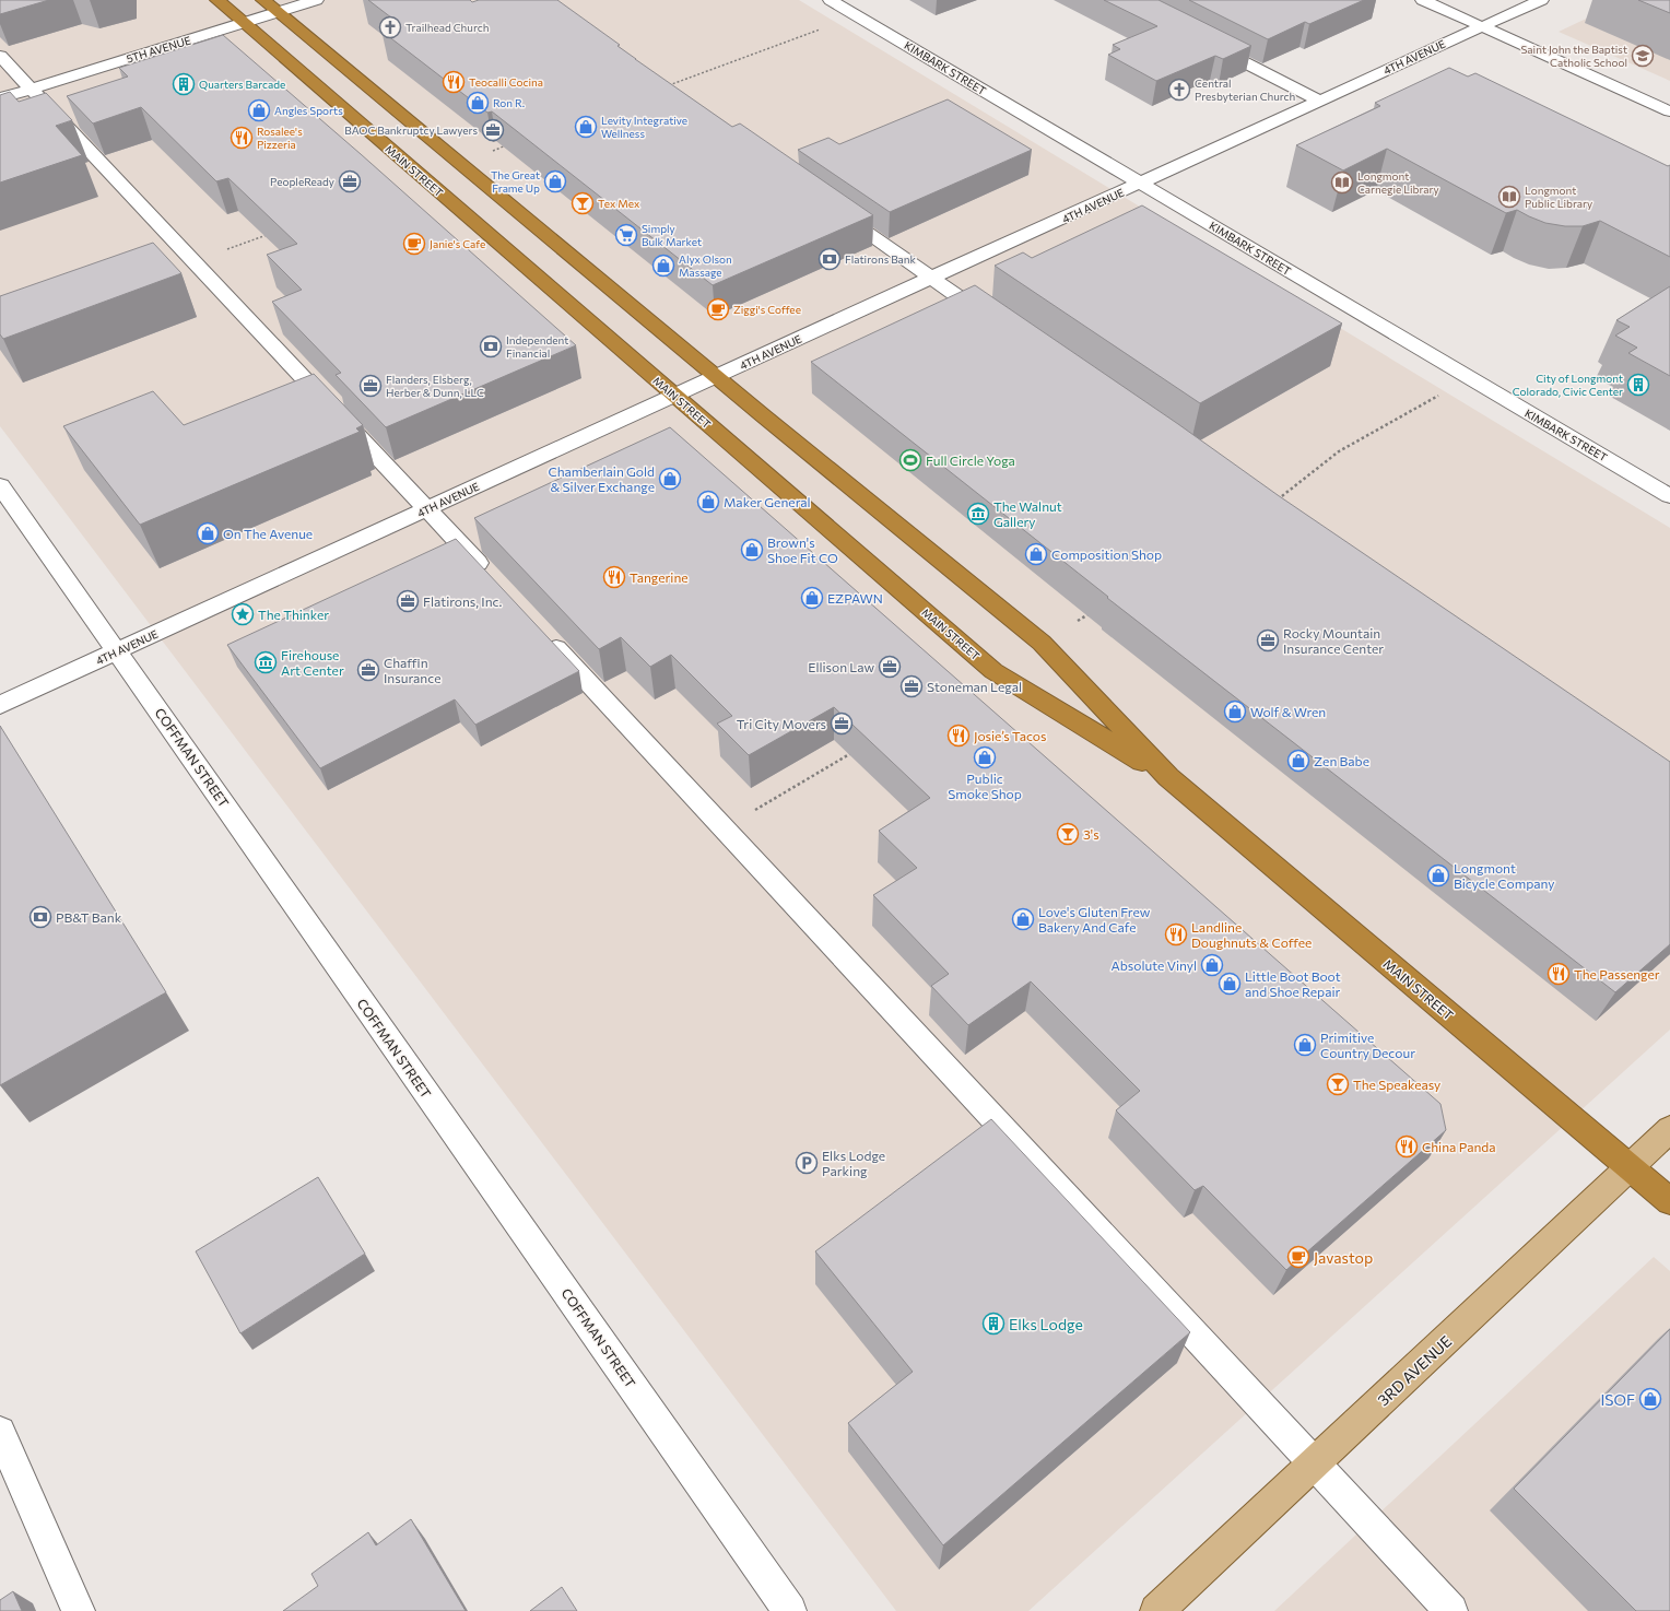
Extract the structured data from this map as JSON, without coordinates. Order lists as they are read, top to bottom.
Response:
{
  "streets": {
    "highway": ["MAIN STREET"],
    "main road": ["3RD AVENUE"],
    "street": [
      "5TH AVENUE",
      "4TH AVENUE",
      "KIMBARK STREET",
      "COFFMAN STREET"
    ]
  },
  "crossings": [
    ["5TH AVENUE", "MAIN STREET"],
    ["4TH AVENUE", "KIMBARK STREET"],
    ["4TH AVENUE", "MAIN STREET"],
    ["4TH AVENUE", "COFFMAN STREET"],
    ["MAIN STREET", "3RD AVENUE"]
  ],
  "places": {
    "church": ["Trailhead Church", "Central Presbyterian Church"],
    "school or university": ["Saint John the Baptist Catholic School"],
    "restaurant": [
      "Teocalli Cocina",
      "Rosalee's Pizzeria",
      "Tangerine",
      "Josie’s Tacos",
      "Landline Doughnuts & Coffee",
      "The Passenger",
      "China Panda"
    ],
    "building": ["Quarters Barcade", "City of Longmont Colorado, Civic Center", "Elks Lodge"],
    "shop": [
      "Ron R.",
      "Angles Sports",
      "Levity Integrative Wellness",
      "The Great Frame Up",
      "Alyx Olson Massage",
      "Chamberlain Gold & Silver Exchange",
      "Maker General",
      "On The Avenue",
      "Brown's Shoe Fit CO",
      "Composition Shop",
      "EZPAWN",
      "Wolf & Wren",
      "Public Smoke Shop",
      "Zen Babe",
      "Longmont Bicycle Company",
      "Love's Gluten Frew Bakery And Cafe",
      "Absolute Vinyl",
      "Little Boot Boot and Shoe Repair",
      "Primitive Country Decour",
      "ISOF"
    ],
    "office": [
      "BAOC Bankruptcy Lawyers",
      "PeopleReady",
      "Flanders, Elsberg, Herber & Dunn, LLC",
      "Flatirons, Inc.",
      "Rocky Mountain Insurance Center",
      "Ellison Law",
      "Chaffin Insurance",
      "Stoneman Legal",
      "Tri City Movers"
    ],
    "library": ["Longmont Carnegie Library", "Longmont Public Library"],
    "bar": ["Tex Mex", "3's", "The Speakeasy"],
    "supermarket": ["Simply Bulk Market"],
    "cafe": ["Janie's Cafe", "Ziggi's Coffee", "Javastop"],
    "bank": ["Flatirons Bank", "Independent Financial", "PB&T Bank"],
    "sports": ["Full Circle Yoga"],
    "museum": ["The Walnut Gallery", "Firehouse Art Center"],
    "place": ["The Thinker"],
    "parking": ["Elks Lodge Parking"]
  }
}
